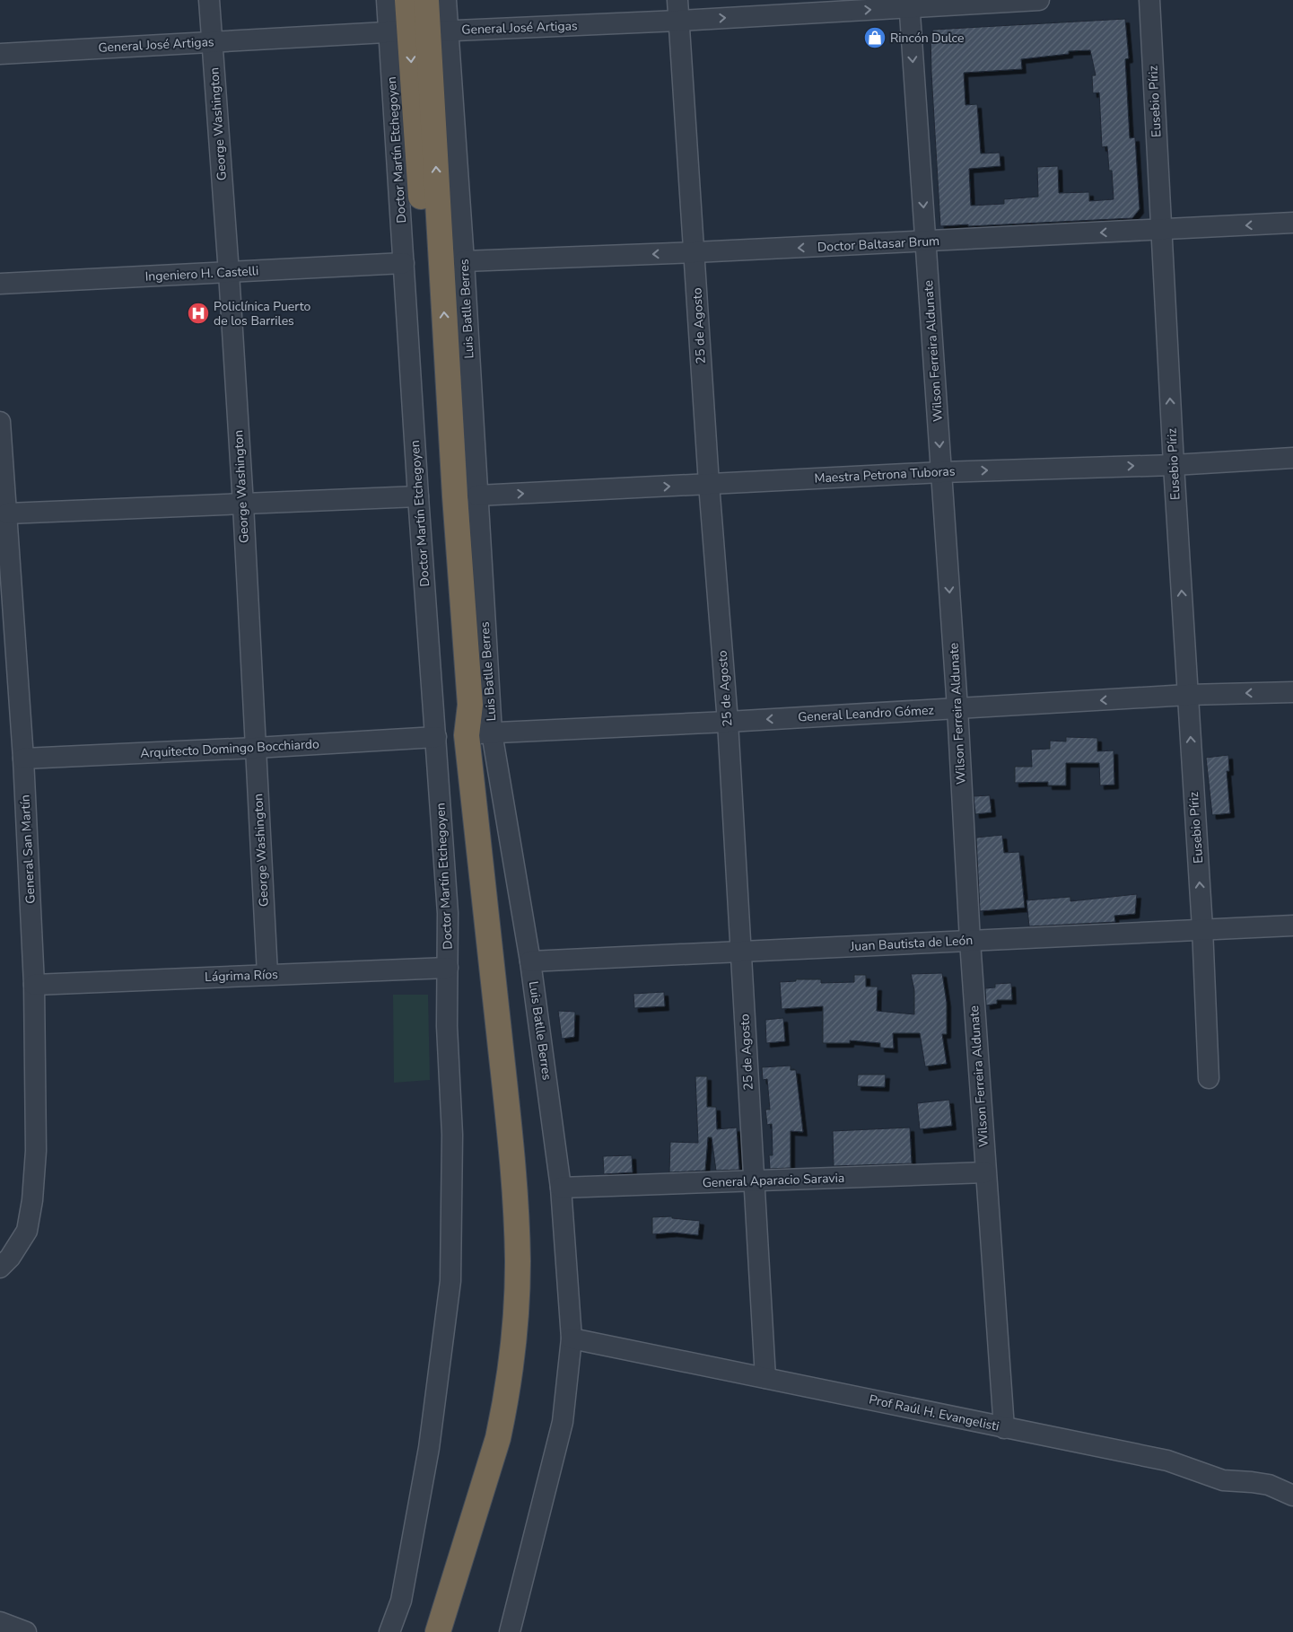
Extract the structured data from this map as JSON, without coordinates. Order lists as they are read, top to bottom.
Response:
{
  "streets": {
    "street": [
      "General José Artigas",
      "Eusebio Píriz",
      "George Washington",
      "Doctor Martín Etchegoyen",
      "Doctor Baltasar Brum",
      "Ingeniero H. Castelli",
      "Luis Batlle Berres",
      "25 de Agosto",
      "Wilson Ferreira Aldunate",
      "Maestra Petrona Tuboras",
      "General Leandro Gómez",
      "Arquitecto Domingo Bocchiardo",
      "General San Martín",
      "Juan Bautista de León",
      "Lágrima Ríos",
      "General Aparacio Saravia",
      "Prof Raúl H. Evangelisti"
    ]
  },
  "crossings": [
    ["General José Artigas", "George Washington"],
    ["General José Artigas", "Doctor Martín Etchegoyen"],
    ["General José Artigas", "Luis Batlle Berres"],
    ["General José Artigas", "25 de Agosto"],
    ["General José Artigas", "Wilson Ferreira Aldunate"],
    ["Eusebio Píriz", "Doctor Baltasar Brum"],
    ["Eusebio Píriz", "Maestra Petrona Tuboras"],
    ["Eusebio Píriz", "General Leandro Gómez"],
    ["Eusebio Píriz", "Juan Bautista de León"],
    ["George Washington", "Ingeniero H. Castelli"],
    ["George Washington", "Arquitecto Domingo Bocchiardo"],
    ["George Washington", "Lágrima Ríos"],
    ["Doctor Martín Etchegoyen", "Ingeniero H. Castelli"],
    ["Doctor Martín Etchegoyen", "Luis Batlle Berres"],
    ["Doctor Martín Etchegoyen", "Arquitecto Domingo Bocchiardo"],
    ["Doctor Martín Etchegoyen", "Lágrima Ríos"],
    ["Doctor Baltasar Brum", "Luis Batlle Berres"],
    ["Doctor Baltasar Brum", "25 de Agosto"],
    ["Doctor Baltasar Brum", "Wilson Ferreira Aldunate"],
    ["Luis Batlle Berres", "Maestra Petrona Tuboras"],
    ["Luis Batlle Berres", "General Leandro Gómez"],
    ["Luis Batlle Berres", "Juan Bautista de León"],
    ["Luis Batlle Berres", "General Aparacio Saravia"],
    ["Luis Batlle Berres", "Prof Raúl H. Evangelisti"],
    ["25 de Agosto", "Maestra Petrona Tuboras"],
    ["25 de Agosto", "General Leandro Gómez"],
    ["25 de Agosto", "Juan Bautista de León"],
    ["25 de Agosto", "General Aparacio Saravia"],
    ["25 de Agosto", "Prof Raúl H. Evangelisti"],
    ["Wilson Ferreira Aldunate", "Maestra Petrona Tuboras"],
    ["Wilson Ferreira Aldunate", "General Leandro Gómez"],
    ["Wilson Ferreira Aldunate", "Juan Bautista de León"],
    ["Wilson Ferreira Aldunate", "General Aparacio Saravia"],
    ["Wilson Ferreira Aldunate", "Prof Raúl H. Evangelisti"],
    ["Arquitecto Domingo Bocchiardo", "General San Martín"],
    ["General San Martín", "Lágrima Ríos"]
  ],
  "one_way": [
    "Eusebio Píriz",
    "Doctor Baltasar Brum",
    "Wilson Ferreira Aldunate",
    "Maestra Petrona Tuboras",
    "General Leandro Gómez"
  ],
  "places": {
    "shop": ["Rincón Dulce"],
    "hospital": ["Policlínica Puerto de los Barriles"]
  }
}
